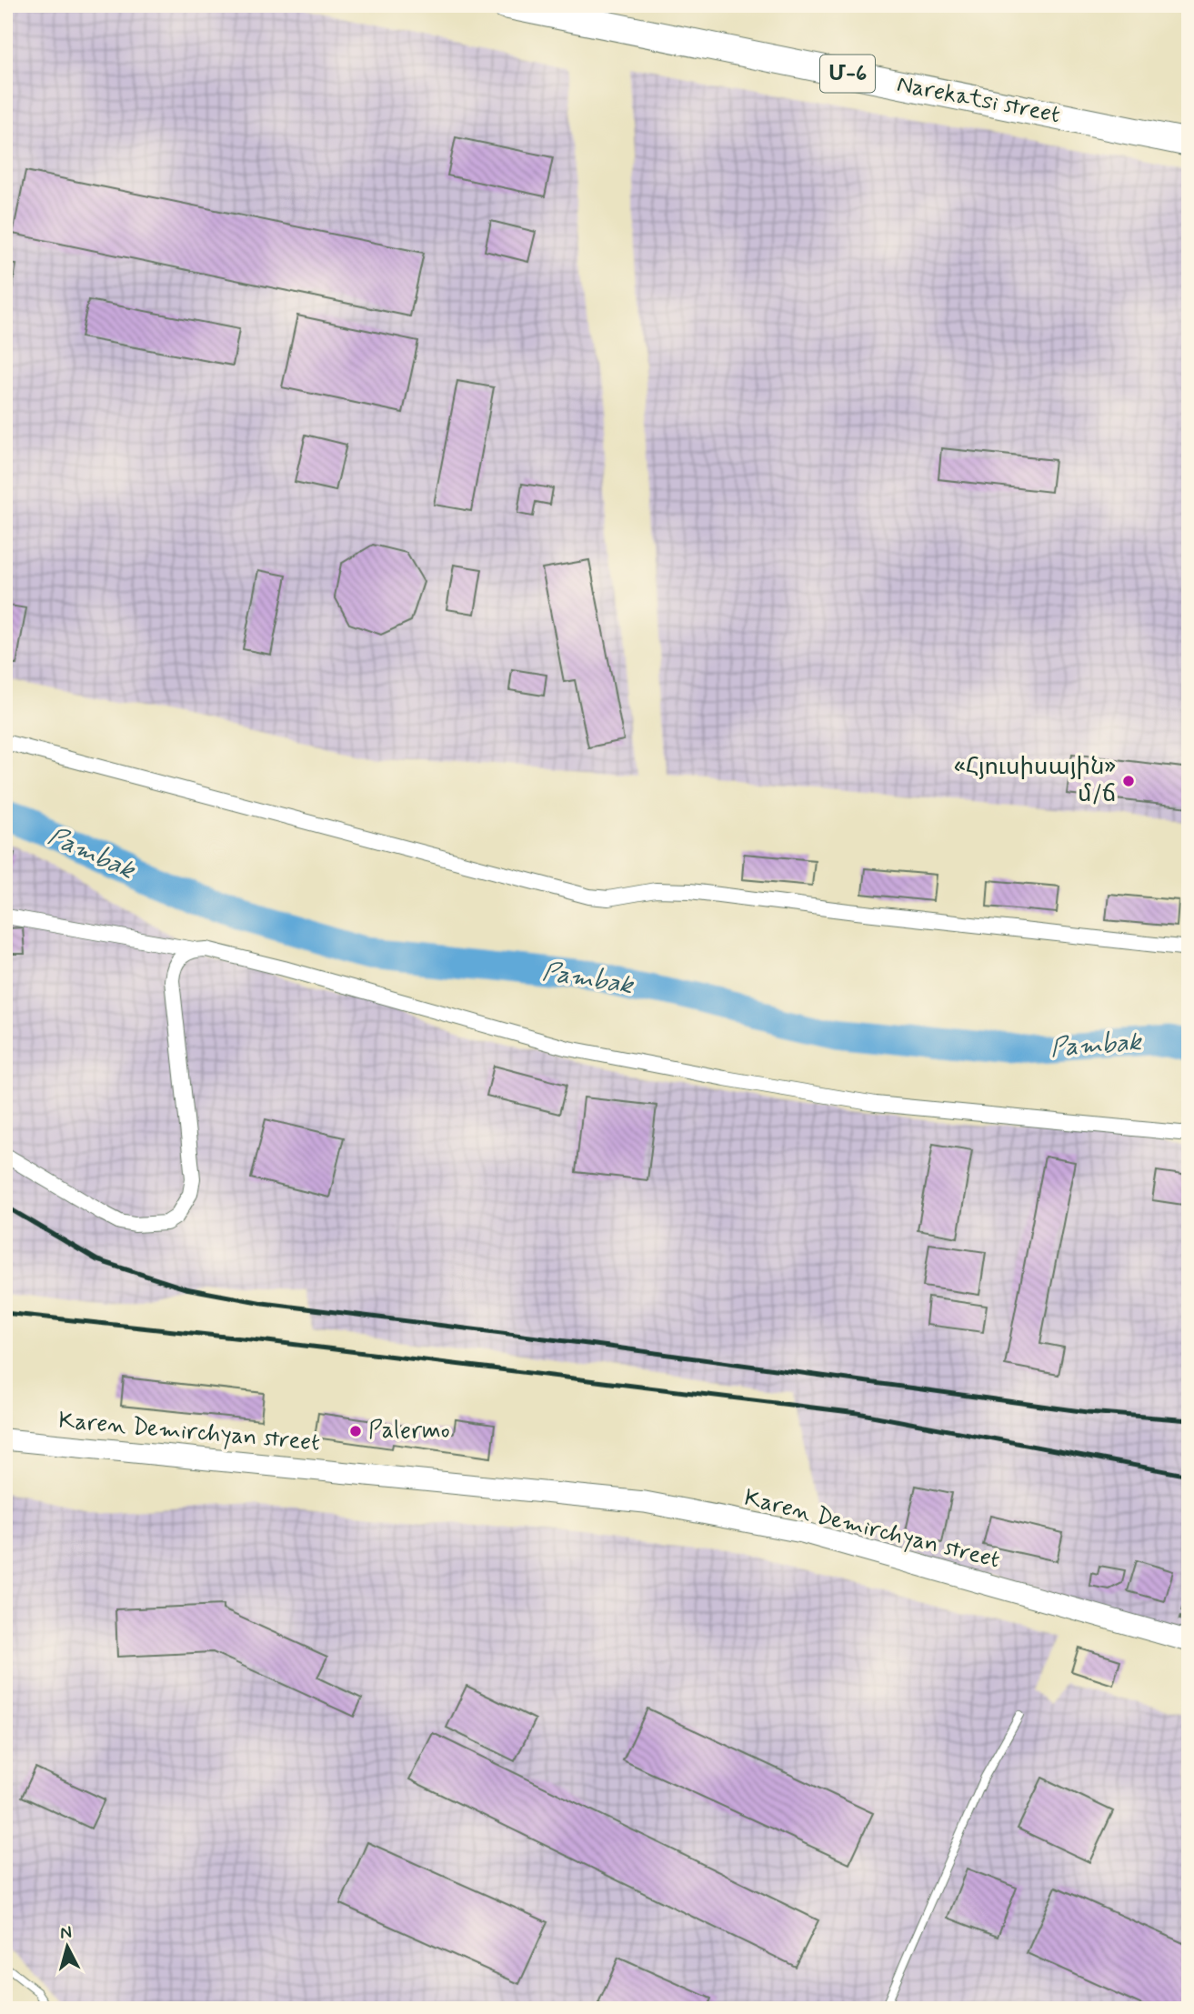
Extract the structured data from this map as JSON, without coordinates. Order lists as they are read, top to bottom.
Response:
{
  "streets": {
    "highway": ["Մ-6", "Narekatsi street"],
    "main road": ["Karen Demirchyan street"]
  },
  "water": ["Pambak"],
  "places": ["«Հյուսիսային» մ/ճ", "Palermo"],
  "north": "top"
}
